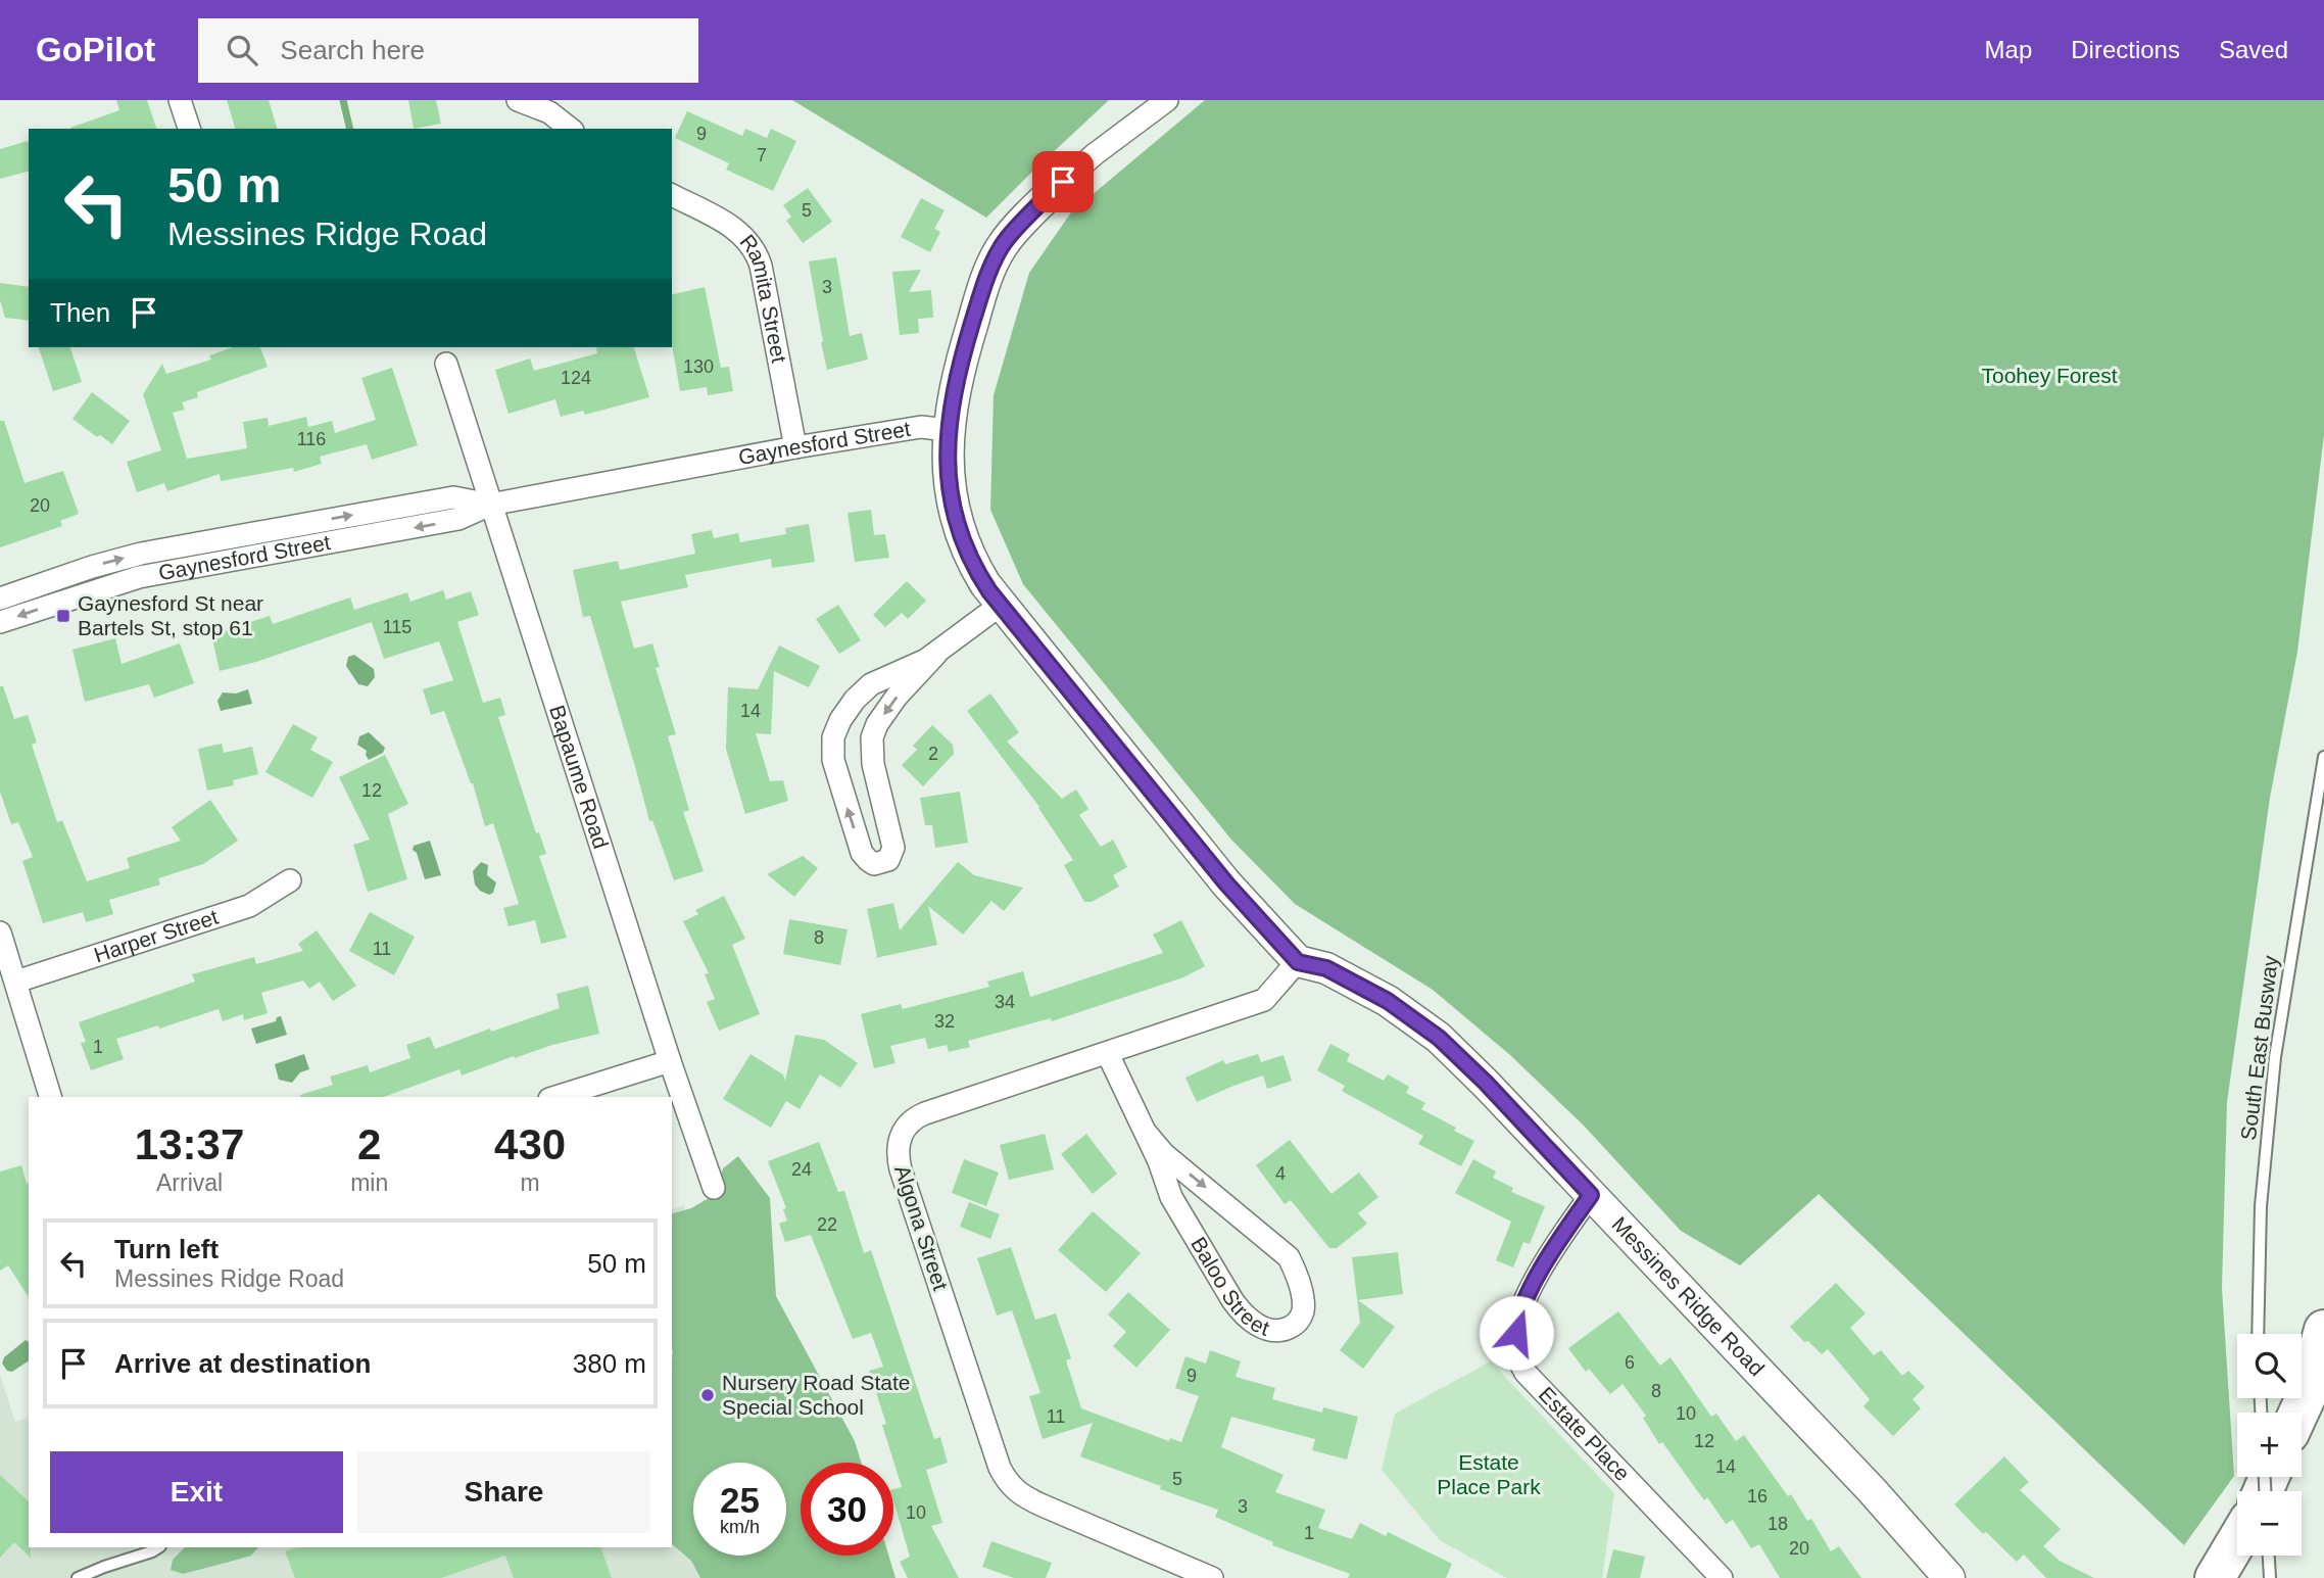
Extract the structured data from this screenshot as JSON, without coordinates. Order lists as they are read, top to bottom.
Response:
{
  "streets": {
    "street": [
      "Ramita Street",
      "Gaynesford Street",
      "Bapaume Road",
      "Harper Street",
      "Algona Street",
      "Baloo Street",
      "Messines Ridge Road",
      "Estate Place"
    ],
    "lane": ["South East Busway"]
  },
  "crossings": [
    ["Ramita Street", "Gaynesford Street"],
    ["Gaynesford Street", "Bapaume Road"],
    ["Algona Street", "Baloo Street"],
    ["Algona Street", "Messines Ridge Road"],
    ["Messines Ridge Road", "Estate Place"]
  ],
  "parks": ["Toohey Forest", "Estate Place Park"],
  "places": {
    "transit": ["Gaynesford St near Bartels St, stop 61"],
    "other": ["Nursery Road State Special School"]
  },
  "house_numbers": [
    "9",
    "7",
    "5",
    "3",
    "130",
    "124",
    "116",
    "20",
    "115",
    "14",
    "2",
    "12",
    "8",
    "11",
    "34",
    "32",
    "1",
    "24",
    "4",
    "22",
    "6",
    "9",
    "8",
    "10",
    "11",
    "12",
    "14",
    "5",
    "16",
    "3",
    "10",
    "18",
    "1",
    "20"
  ],
  "page": {
    "header": "GoPilot",
    "search": "Search here",
    "nav": ["Map", "Directions", "Saved"],
    "turn": ["50 m", "Messines Ridge Road"],
    "then": "Then",
    "eta": [
      "13:37",
      "Arrival",
      "2",
      "min",
      "430",
      "m"
    ],
    "list": [
      {
        "name": "Turn left",
        "note": "Messines Ridge Road",
        "value": "50 m"
      },
      {
        "name": "Arrive at destination",
        "value": "380 m"
      }
    ],
    "map_buttons": ["+", "−"],
    "buttons": ["Exit", "Share"],
    "speed": "25 km/h",
    "limit": "30"
  }
}
